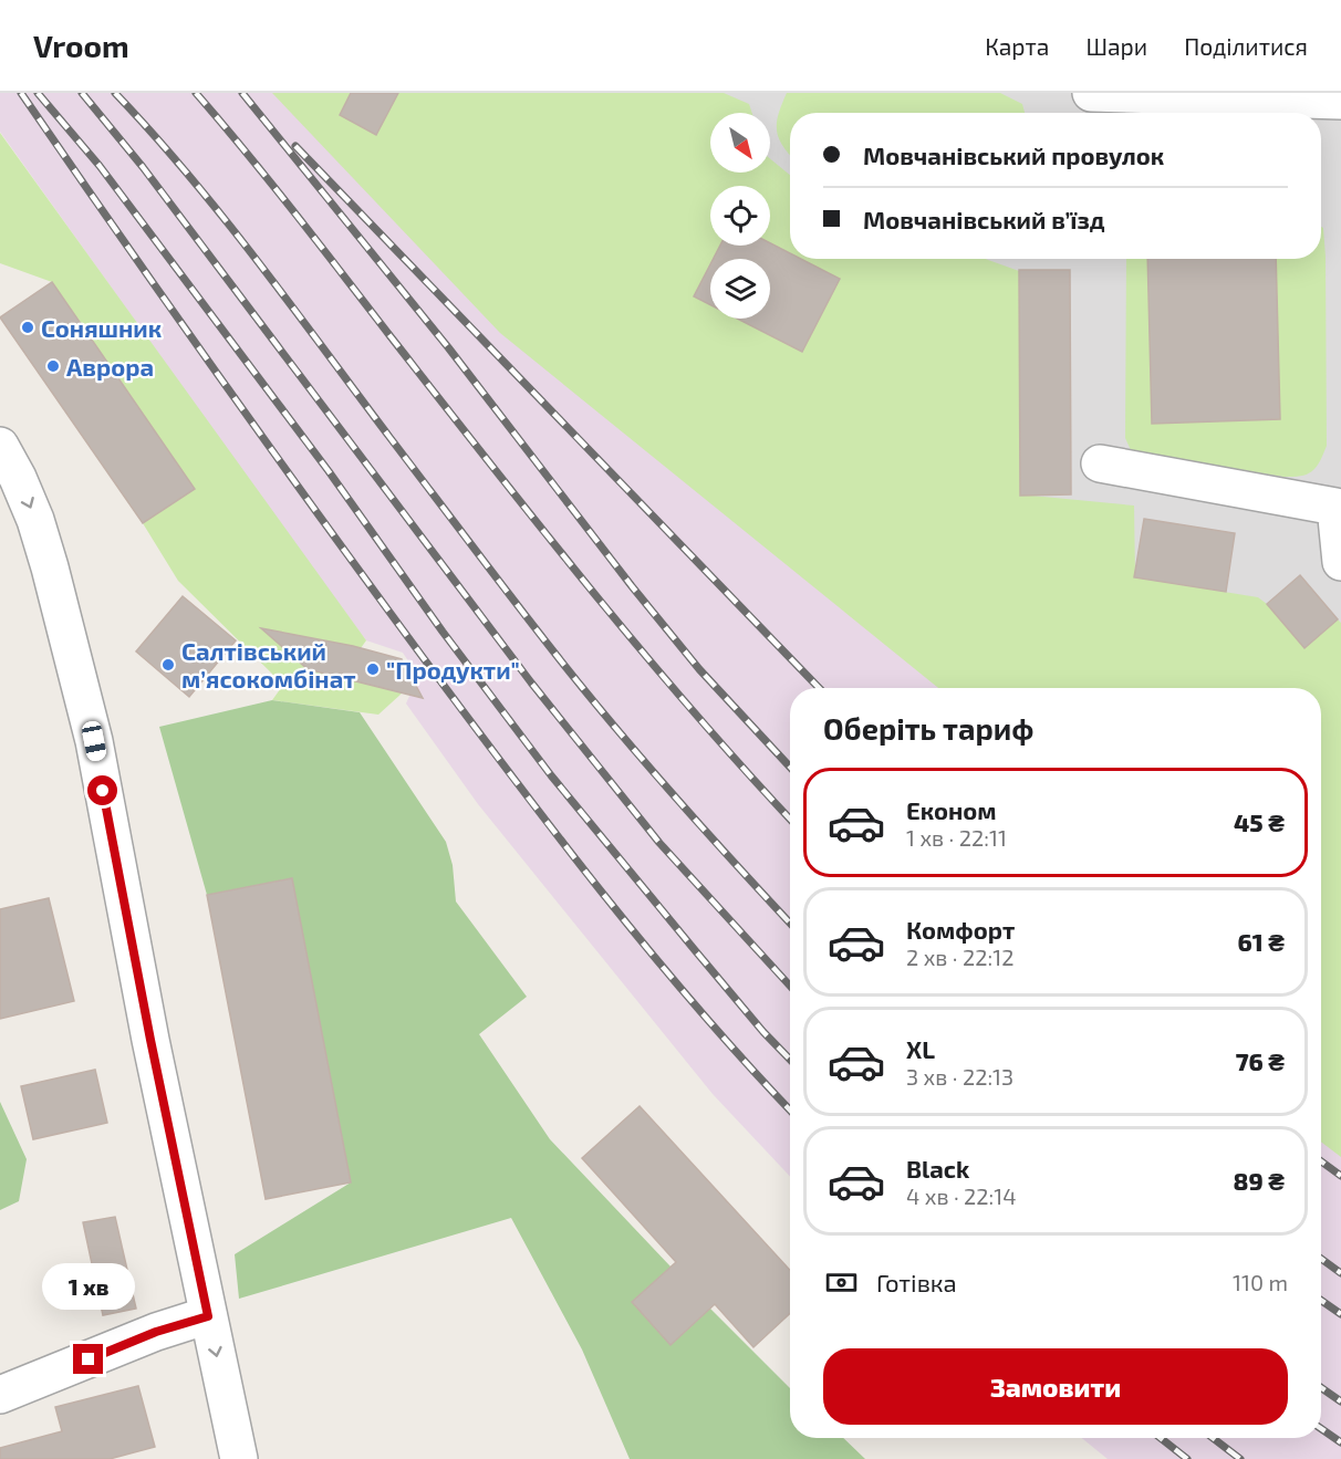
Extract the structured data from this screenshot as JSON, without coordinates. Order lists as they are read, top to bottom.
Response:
{
  "places": [
    "Соняшник",
    "Аврора",
    "Салтівський мʼясокомбінат",
    "\"Продукти\""
  ],
  "north": "bottom right",
  "page": {
    "header": "Vroom",
    "nav": ["Карта", "Шари", "Поділитися"],
    "banner": ["Мовчанівський провулок", "Мовчанівський в’їзд"],
    "heading": "Оберіть тариф",
    "list": [
      {
        "name": "Економ",
        "note": "1 хв · 22:11",
        "value": "45 ₴"
      },
      {
        "name": "Комфорт",
        "note": "2 хв · 22:12",
        "value": "61 ₴"
      },
      {
        "name": "XL",
        "note": "3 хв · 22:13",
        "value": "76 ₴"
      },
      {
        "name": "Black",
        "note": "4 хв · 22:14",
        "value": "89 ₴"
      }
    ],
    "pay": ["Готівка", "110 m"],
    "bubble": "1 хв",
    "buttons": "Замовити"
  }
}
